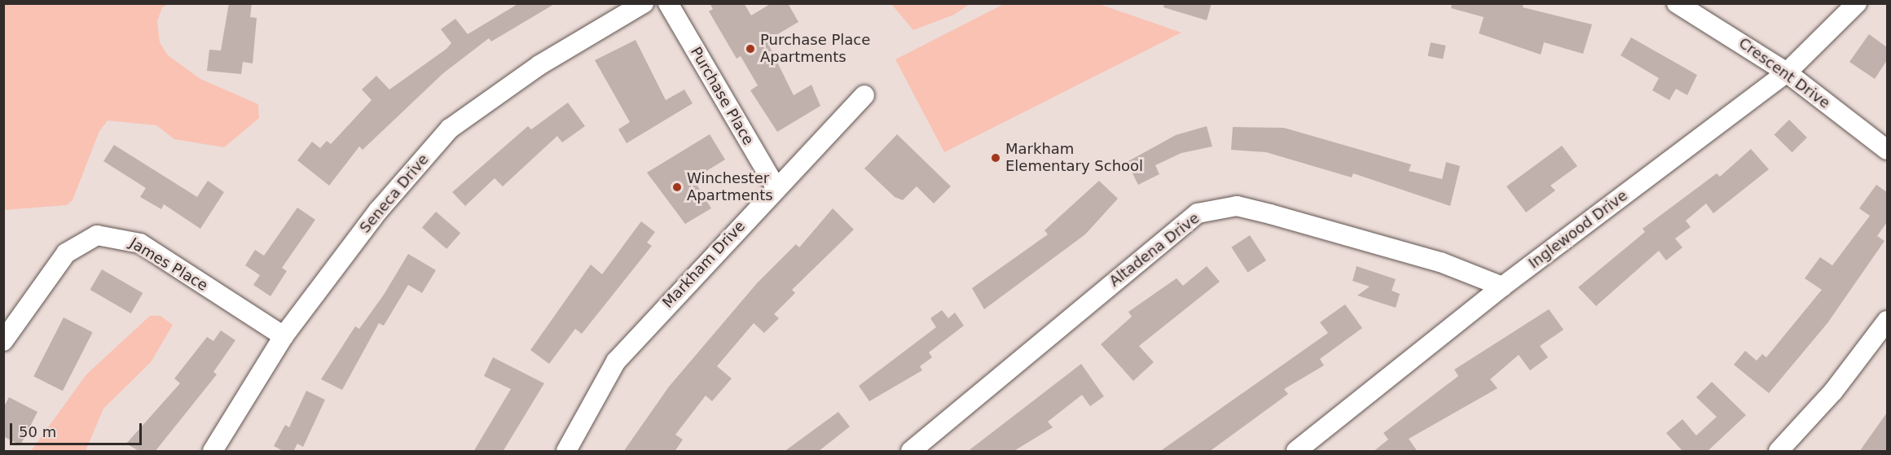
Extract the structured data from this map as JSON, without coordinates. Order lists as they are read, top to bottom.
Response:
{
  "streets": {
    "street": [
      "Crescent Drive",
      "Purchase Place",
      "Seneca Drive",
      "Inglewood Drive",
      "Altadena Drive",
      "James Place",
      "Markham Drive"
    ]
  },
  "crossings": [
    ["Crescent Drive", "Inglewood Drive"],
    ["Purchase Place", "Markham Drive"],
    ["Seneca Drive", "James Place"],
    ["Inglewood Drive", "Altadena Drive"]
  ],
  "places": ["Purchase Place Apartments", "Markham Elementary School", "Winchester Apartments"],
  "scale_bar": "50 m"
}
